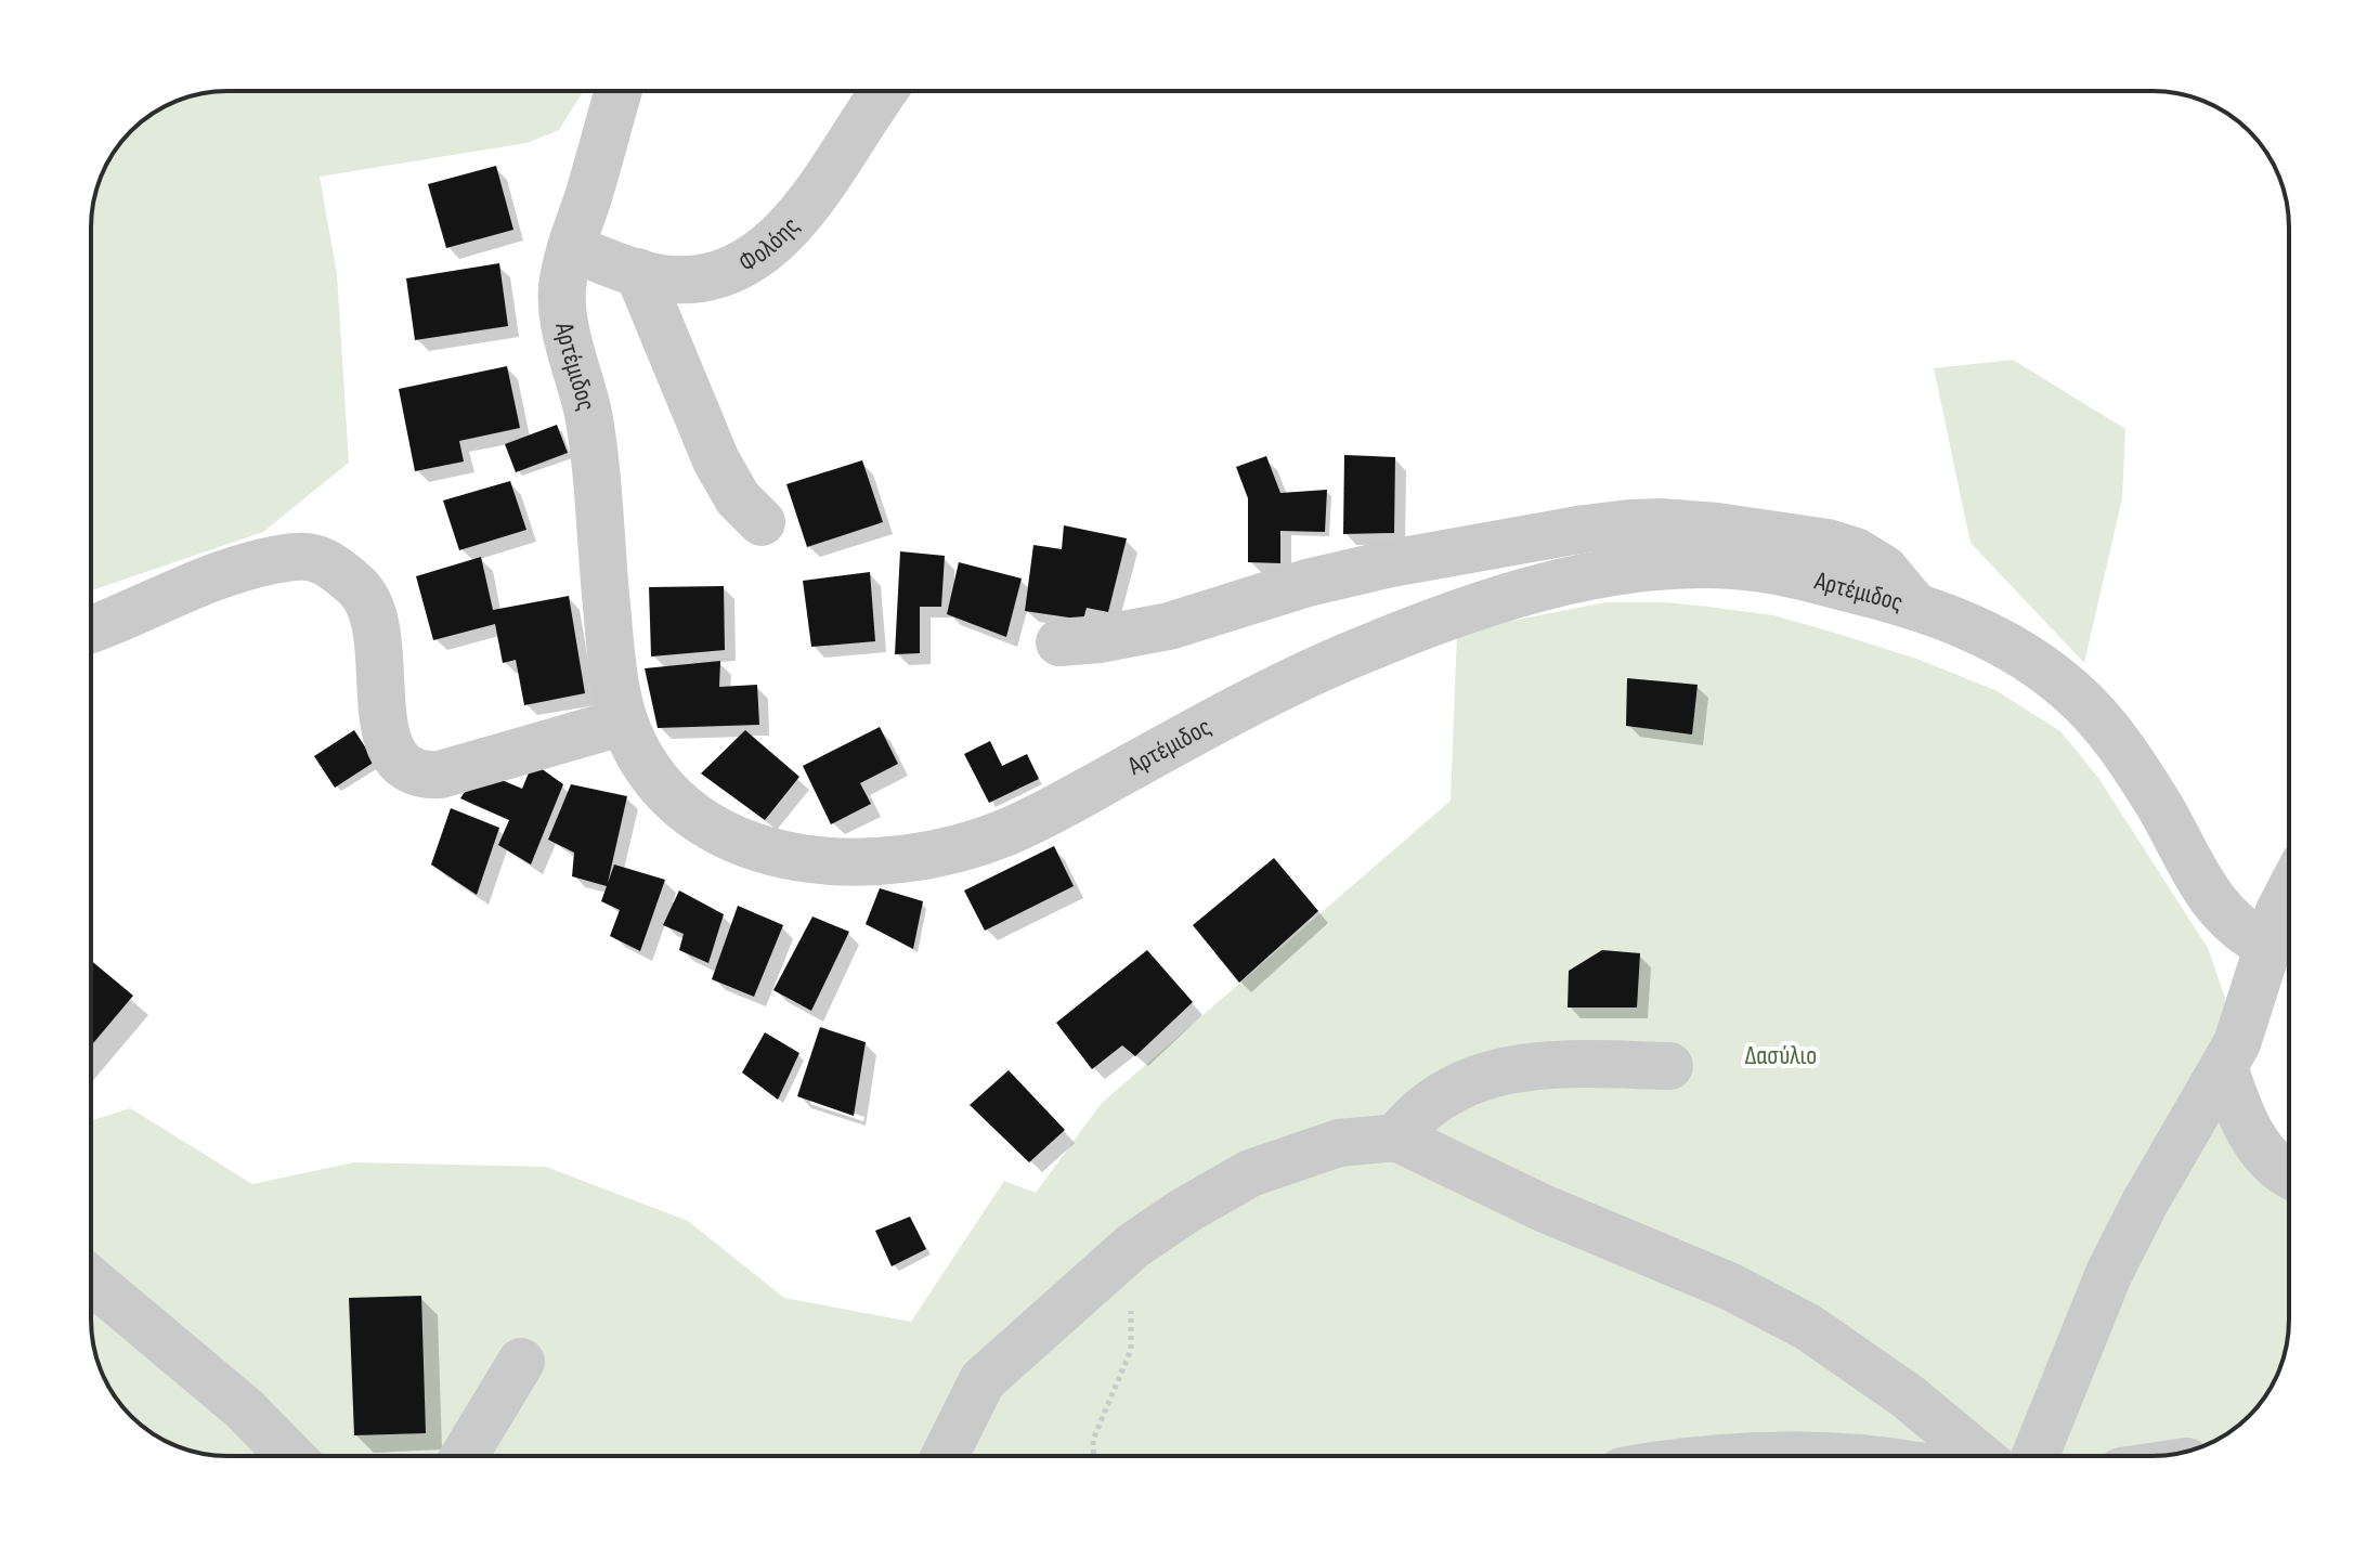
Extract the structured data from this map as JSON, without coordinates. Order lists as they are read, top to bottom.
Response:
{
  "streets": {
    "street": ["Φολόης", "Αρτέμιδος"]
  },
  "crossings": [
    ["Φολόης", "Αρτέμιδος"]
  ],
  "parks": ["Δασύλιο"]
}
